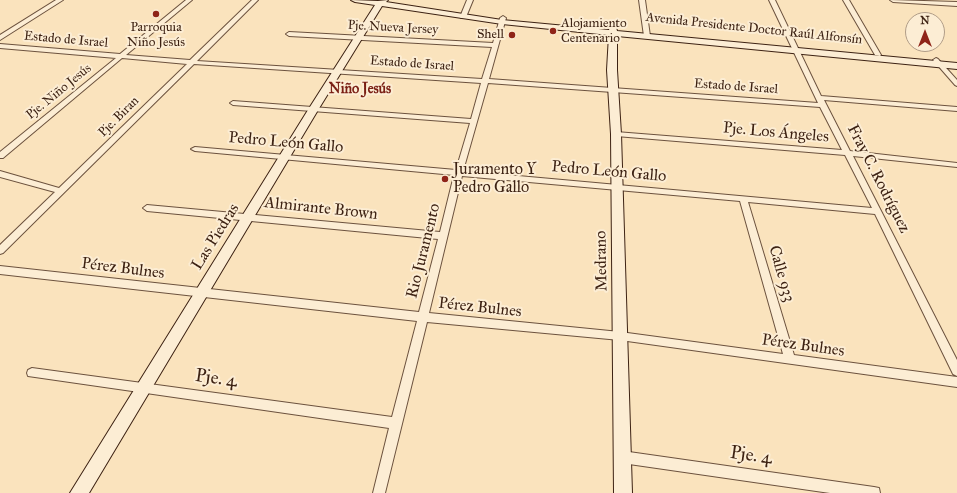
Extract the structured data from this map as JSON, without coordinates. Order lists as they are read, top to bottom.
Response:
{
  "streets": {
    "street": [
      "Pje. Nueva Jersey",
      "Avenida Presidente Doctor Raúl Alfonsín",
      "Estado de Israel",
      "Pje. Niño Jesús",
      "Pje. Biran",
      "Pje. Los Ángeles",
      "Pedro León Gallo",
      "Fray C. Rodríguez",
      "Almirante Brown",
      "Las Piedras",
      "Rio Juramento",
      "Medrano",
      "Pérez Bulnes",
      "Calle 933",
      "Pje. 4"
    ]
  },
  "crossings": [
    ["Pje. Nueva Jersey", "Las Piedras"],
    ["Pje. Nueva Jersey", "Rio Juramento"],
    ["Avenida Presidente Doctor Raúl Alfonsín", "Fray C. Rodríguez"],
    ["Avenida Presidente Doctor Raúl Alfonsín", "Las Piedras"],
    ["Avenida Presidente Doctor Raúl Alfonsín", "Rio Juramento"],
    ["Avenida Presidente Doctor Raúl Alfonsín", "Medrano"],
    ["Estado de Israel", "Pje. Niño Jesús"],
    ["Estado de Israel", "Pje. Biran"],
    ["Estado de Israel", "Fray C. Rodríguez"],
    ["Estado de Israel", "Las Piedras"],
    ["Estado de Israel", "Rio Juramento"],
    ["Estado de Israel", "Medrano"],
    ["Pje. Los Ángeles", "Fray C. Rodríguez"],
    ["Pje. Los Ángeles", "Medrano"],
    ["Pedro León Gallo", "Fray C. Rodríguez"],
    ["Pedro León Gallo", "Las Piedras"],
    ["Pedro León Gallo", "Rio Juramento"],
    ["Pedro León Gallo", "Medrano"],
    ["Pedro León Gallo", "Calle 933"],
    ["Almirante Brown", "Las Piedras"],
    ["Almirante Brown", "Rio Juramento"],
    ["Las Piedras", "Pérez Bulnes"],
    ["Las Piedras", "Pje. 4"],
    ["Rio Juramento", "Pérez Bulnes"],
    ["Rio Juramento", "Pje. 4"],
    ["Medrano", "Pérez Bulnes"],
    ["Medrano", "Pje. 4"],
    ["Pérez Bulnes", "Calle 933"]
  ],
  "districts": ["Niño Jesús"],
  "places": [
    "Parroquia Niño Jesús",
    "Alojamiento Centenario",
    "Shell",
    "Juramento Y Pedro Gallo"
  ],
  "north": "top"
}
